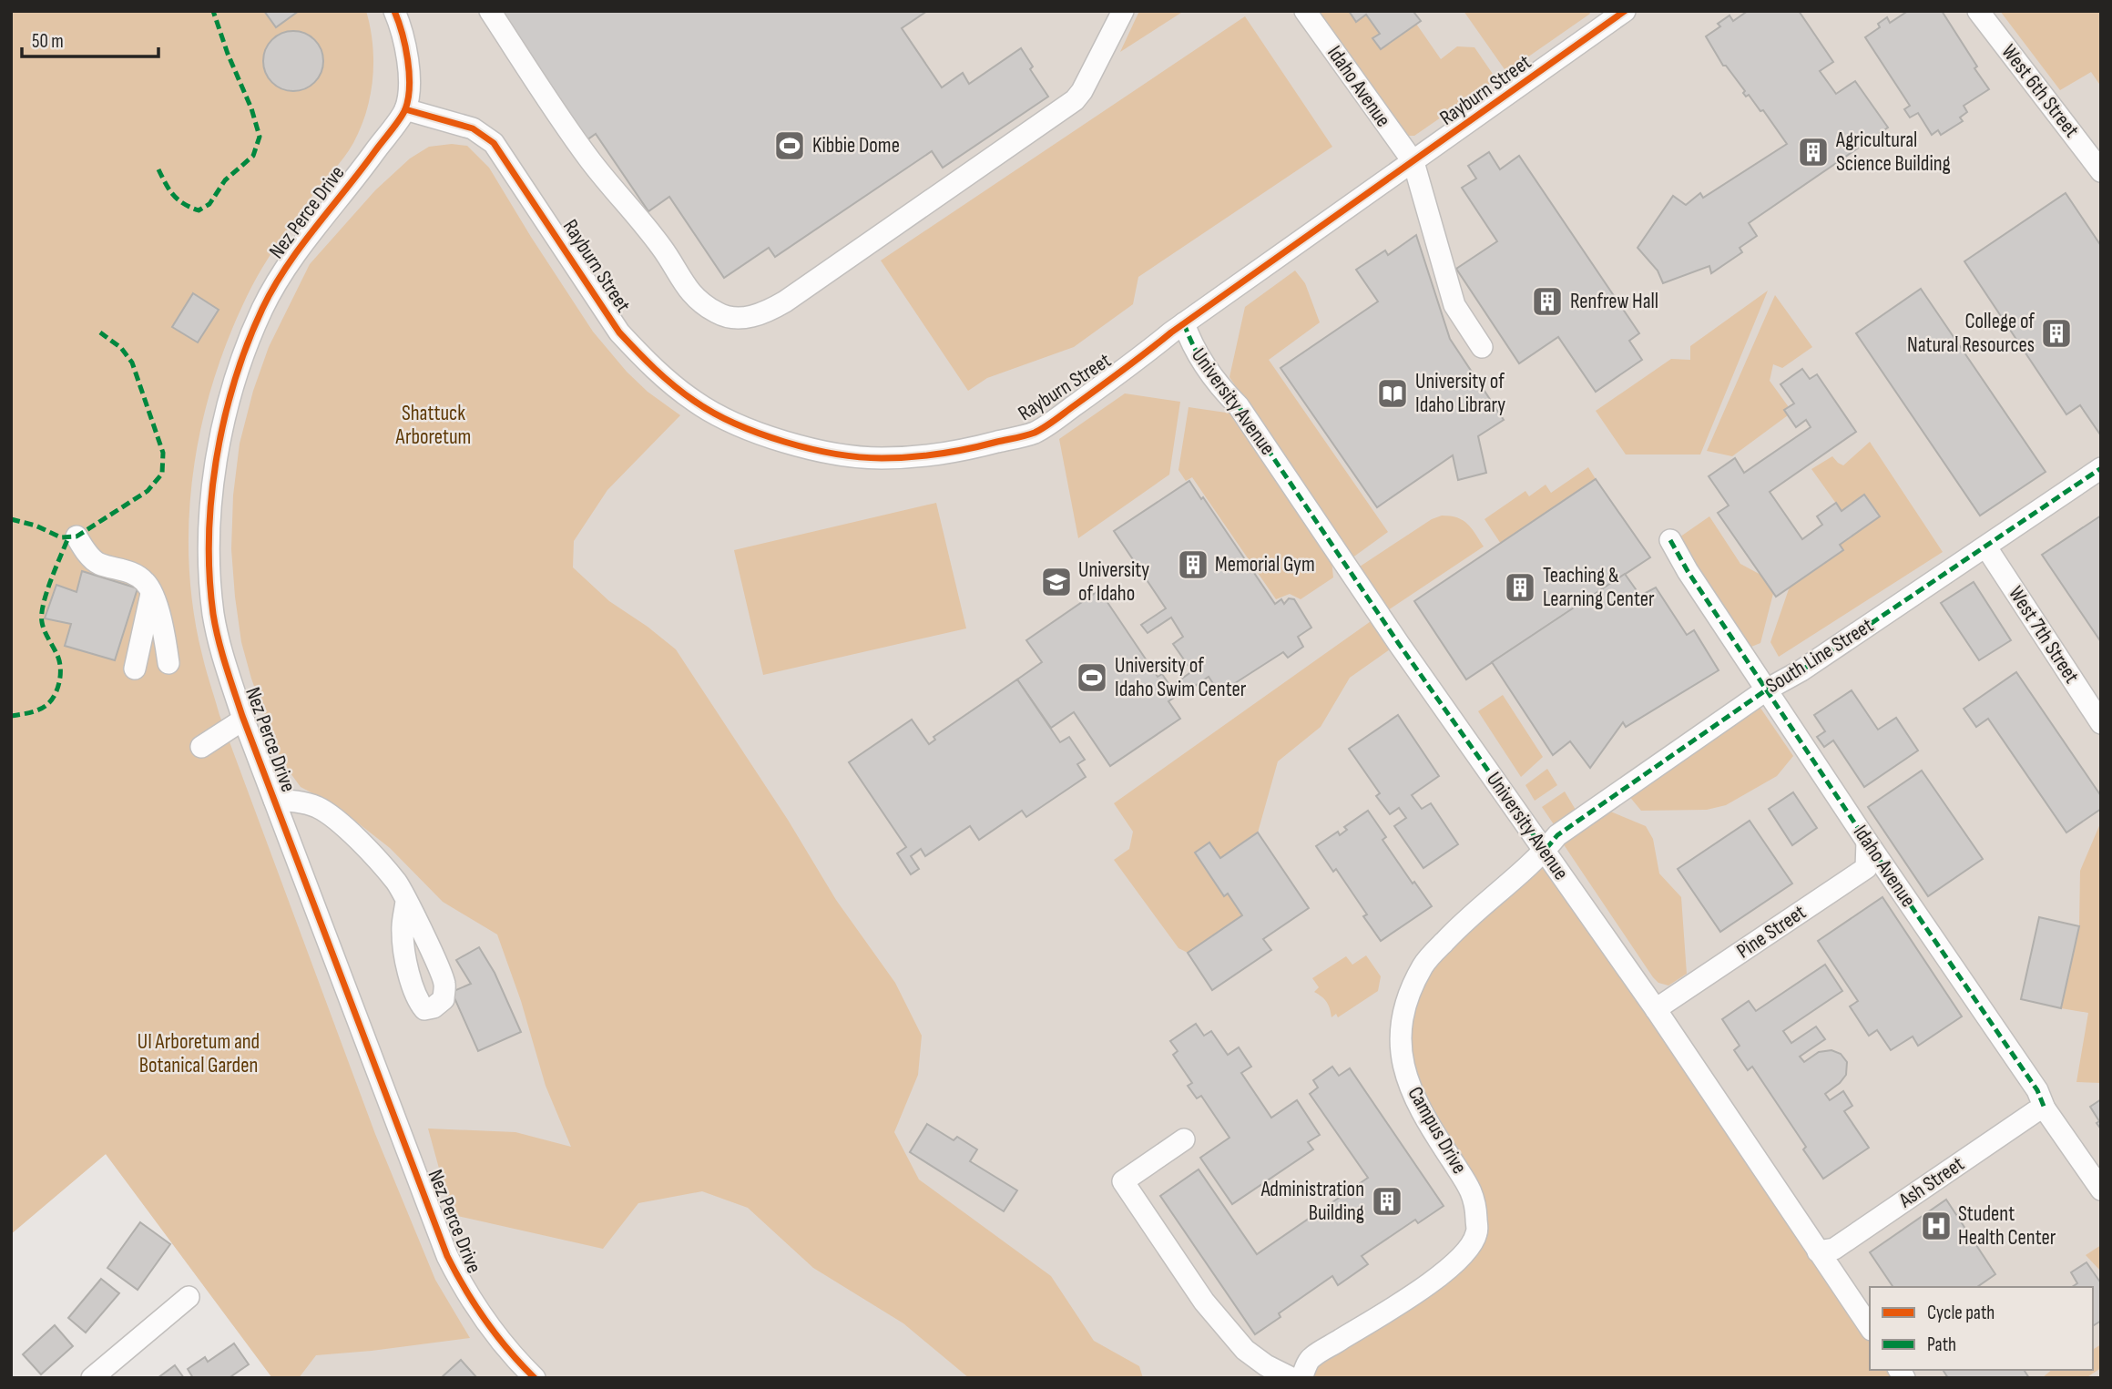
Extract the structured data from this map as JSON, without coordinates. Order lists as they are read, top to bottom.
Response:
{
  "streets": {
    "street": [
      "Idaho Avenue",
      "Rayburn Street",
      "West 6th Street",
      "Nez Perce Drive",
      "University Avenue",
      "West 7th Street",
      "South Line Street",
      "Pine Street",
      "Campus Drive",
      "Ash Street"
    ]
  },
  "crossings": [
    ["Idaho Avenue", "Rayburn Street"],
    ["Idaho Avenue", "South Line Street"],
    ["Idaho Avenue", "Pine Street"],
    ["Idaho Avenue", "Ash Street"],
    ["Rayburn Street", "Nez Perce Drive"],
    ["Rayburn Street", "University Avenue"],
    ["University Avenue", "South Line Street"],
    ["University Avenue", "Pine Street"],
    ["University Avenue", "Campus Drive"],
    ["University Avenue", "Ash Street"],
    ["West 7th Street", "South Line Street"],
    ["South Line Street", "Campus Drive"]
  ],
  "parks": ["Shattuck Arboretum", "UI Arboretum and Botanical Garden"],
  "places": {
    "sports": ["Kibbie Dome", "University of Idaho Swim Center"],
    "building": [
      "Agricultural Science Building",
      "Renfrew Hall",
      "College of Natural Resources",
      "Memorial Gym",
      "Teaching & Learning Center",
      "Administration Building"
    ],
    "library": ["University of Idaho Library"],
    "school or university": ["University of Idaho"],
    "hospital": ["Student Health Center"]
  },
  "legend": ["Cycle path", "Path"],
  "scale_bar": "50 m"
}
